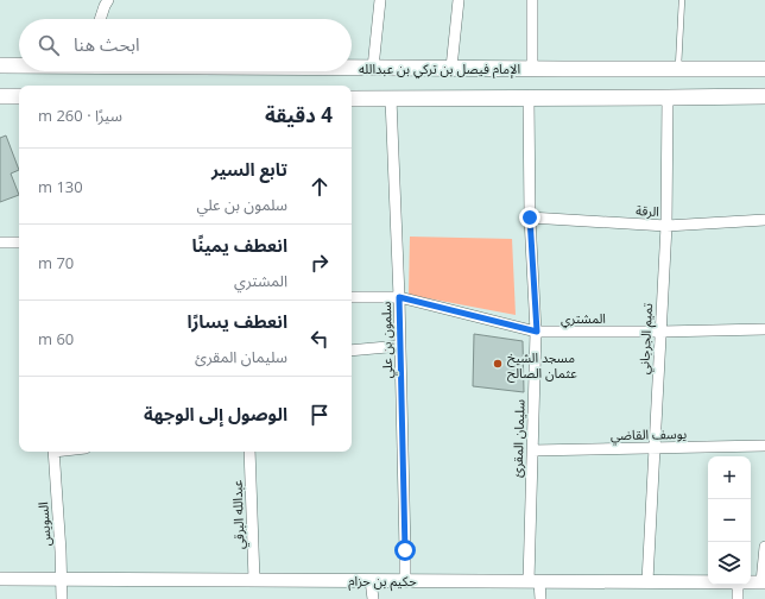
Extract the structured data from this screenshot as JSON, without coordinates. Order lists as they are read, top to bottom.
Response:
{
  "streets": {
    "main road": ["الإمام فيصل بن تركي بن عبدالله"],
    "street": [
      "الرقة",
      "المشتري",
      "تميم الجرجاني",
      "سلمون بن علي",
      "يوسف القاضي",
      "سليمان المقرئ",
      "عبدالله البرقي",
      "السويس",
      "حكيم بن حزام"
    ]
  },
  "crossings": [
    ["الرقة", "تميم الجرجاني"],
    ["الرقة", "سليمان المقرئ"],
    ["المشتري", "تميم الجرجاني"],
    ["المشتري", "سلمون بن علي"],
    ["المشتري", "سليمان المقرئ"],
    ["تميم الجرجاني", "يوسف القاضي"],
    ["تميم الجرجاني", "حكيم بن حزام"],
    ["سلمون بن علي", "حكيم بن حزام"],
    ["يوسف القاضي", "سليمان المقرئ"],
    ["سليمان المقرئ", "حكيم بن حزام"],
    ["عبدالله البرقي", "حكيم بن حزام"],
    ["السويس", "حكيم بن حزام"]
  ],
  "places": ["مسجد الشيخ عثمان الصالح"],
  "page": {
    "search": "ابحث هنا",
    "heading": ["4 دقيقة", "سيرًا · 260 m"],
    "list": [
      ["تابع السير", "سلمون بن علي", "130 m"],
      ["انعطف يمينًا", "المشتري", "70 m"],
      ["انعطف يسارًا", "سليمان المقرئ", "60 m"],
      "الوصول إلى الوجهة"
    ],
    "map_buttons": ["+", "−"]
  }
}
